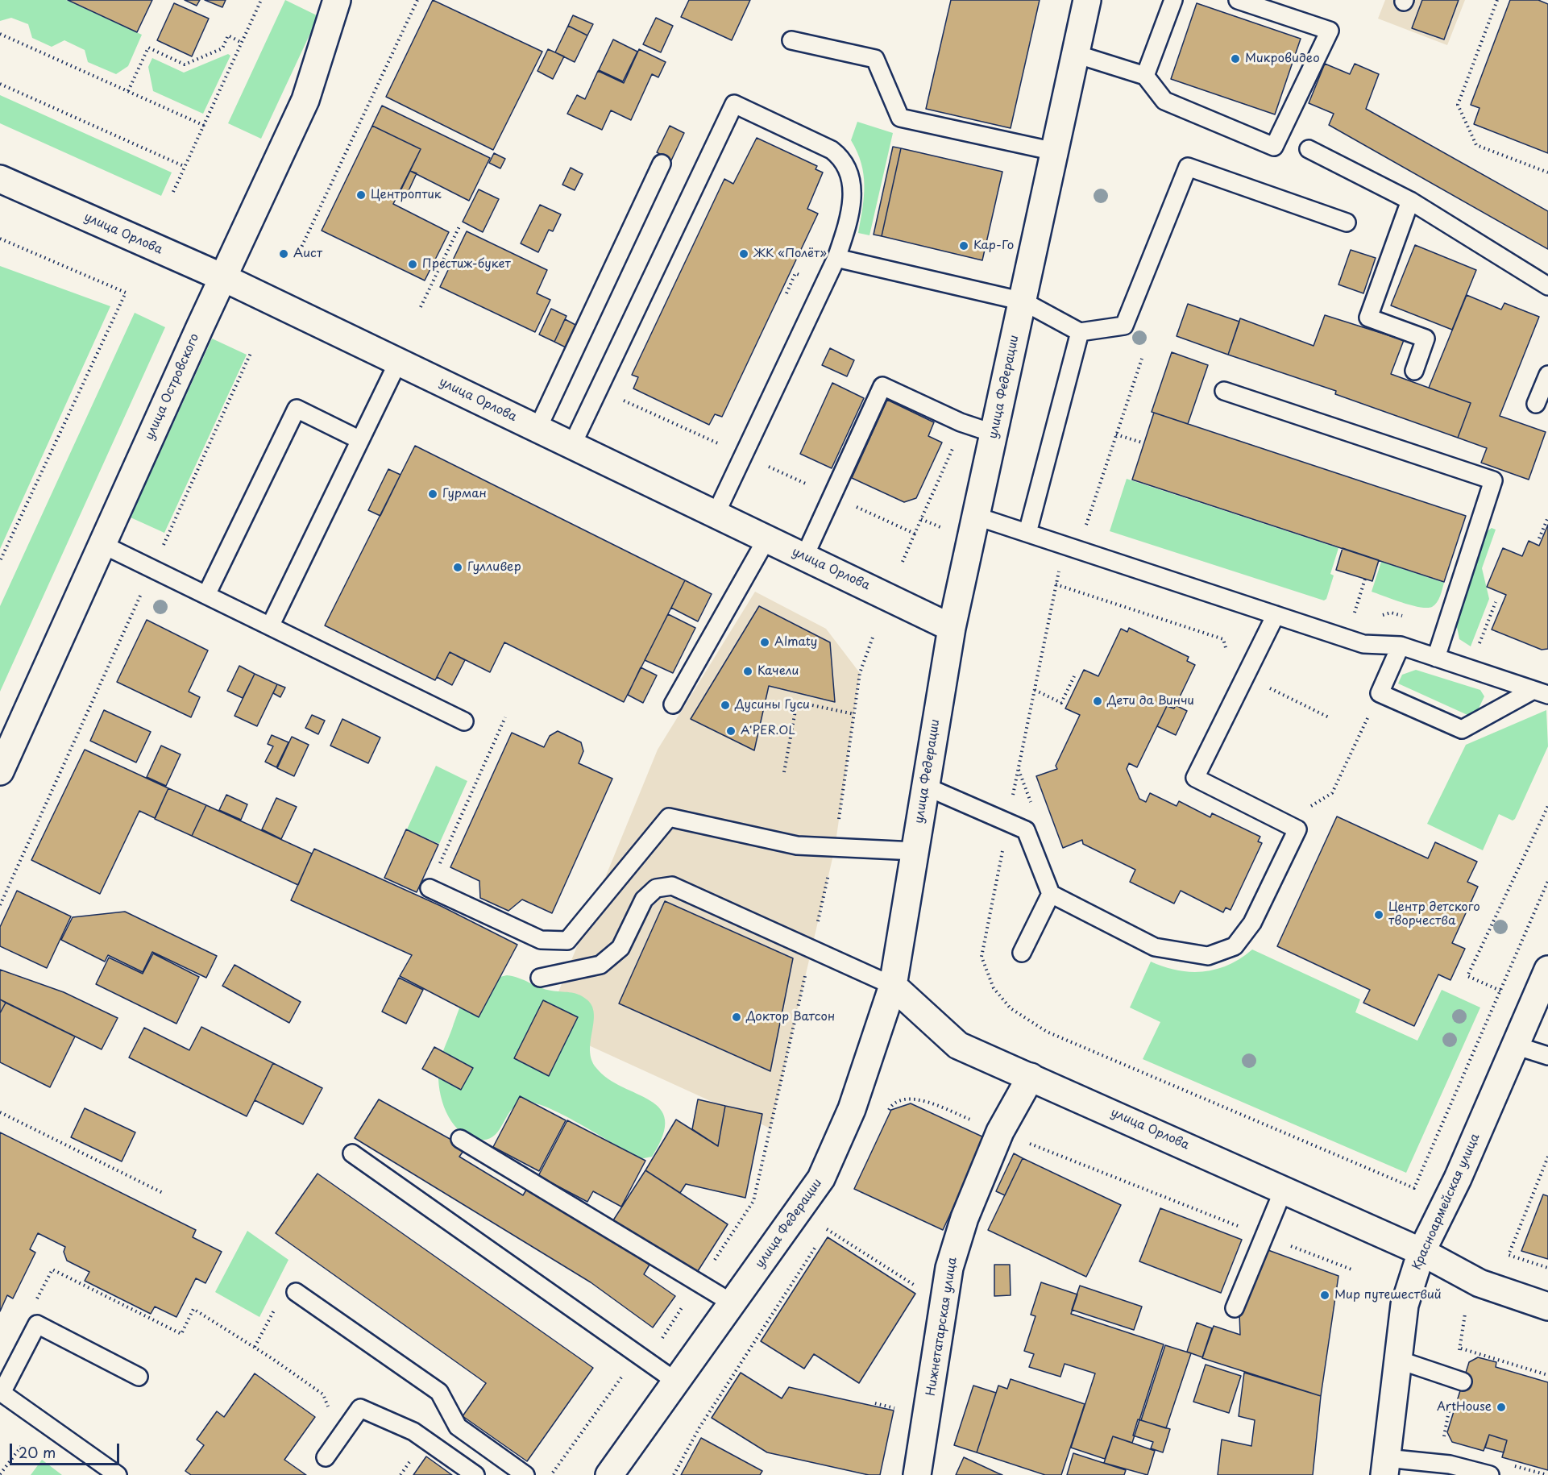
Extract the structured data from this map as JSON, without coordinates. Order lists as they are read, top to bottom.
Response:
{
  "streets": {
    "street": [
      "улица Орлова",
      "улица Островского",
      "улица Федерации",
      "Красноармейская улица",
      "Нижнетатарская улица"
    ]
  },
  "crossings": [
    ["улица Орлова", "улица Островского"],
    ["улица Орлова", "улица Федерации"],
    ["улица Орлова", "Красноармейская улица"],
    ["улица Орлова", "Нижнетатарская улица"]
  ],
  "places": [
    "Микровидео",
    "Центроптик",
    "Кар-Го",
    "Аист",
    "ЖК «Полёт»",
    "Престиж-букет",
    "Гурман",
    "Гулливер",
    "Almaty",
    "Качели",
    "Дети да Винчи",
    "Дусины Гуси",
    "A'PER.OL",
    "Центр детского творчества",
    "Доктор Ватсон",
    "Мир путешествий",
    "ArtHouse"
  ],
  "scale_bar": "20 m"
}
